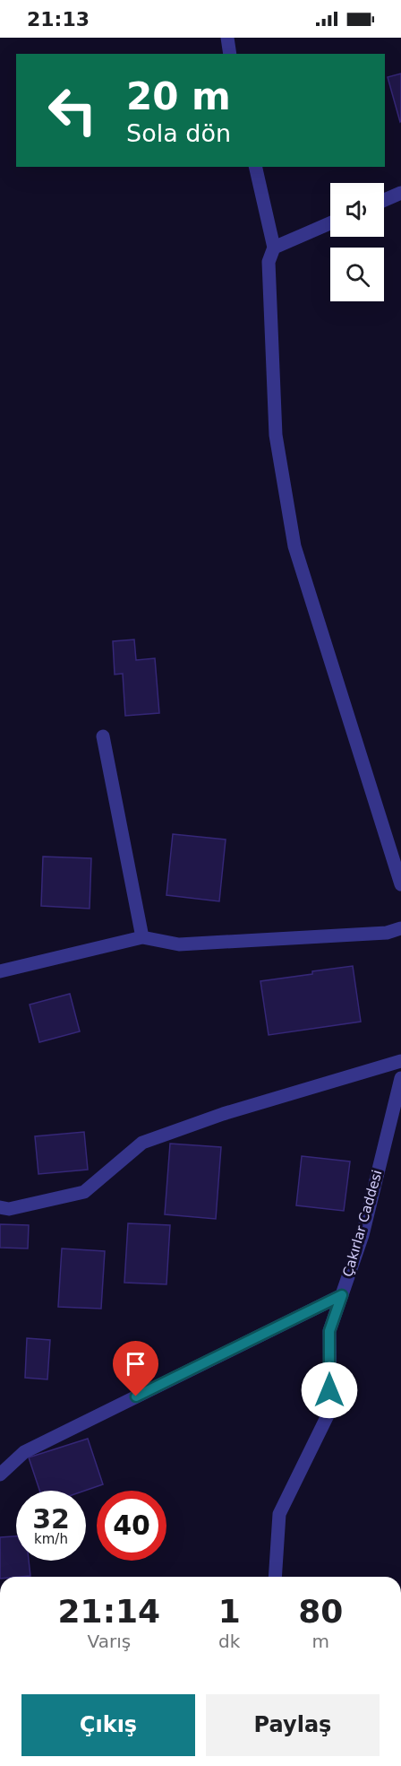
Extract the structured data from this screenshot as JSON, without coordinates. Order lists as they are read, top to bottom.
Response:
{
  "streets": {
    "street": ["Çakırlar Caddesi"]
  },
  "page": {
    "status": "21:13",
    "turn": ["20 m", "Sola dön"],
    "speed": "32 km/h",
    "limit": "40",
    "eta": [
      "21:14",
      "Varış",
      "1",
      "dk",
      "80",
      "m"
    ],
    "buttons": ["Çıkış", "Paylaş"]
  }
}
